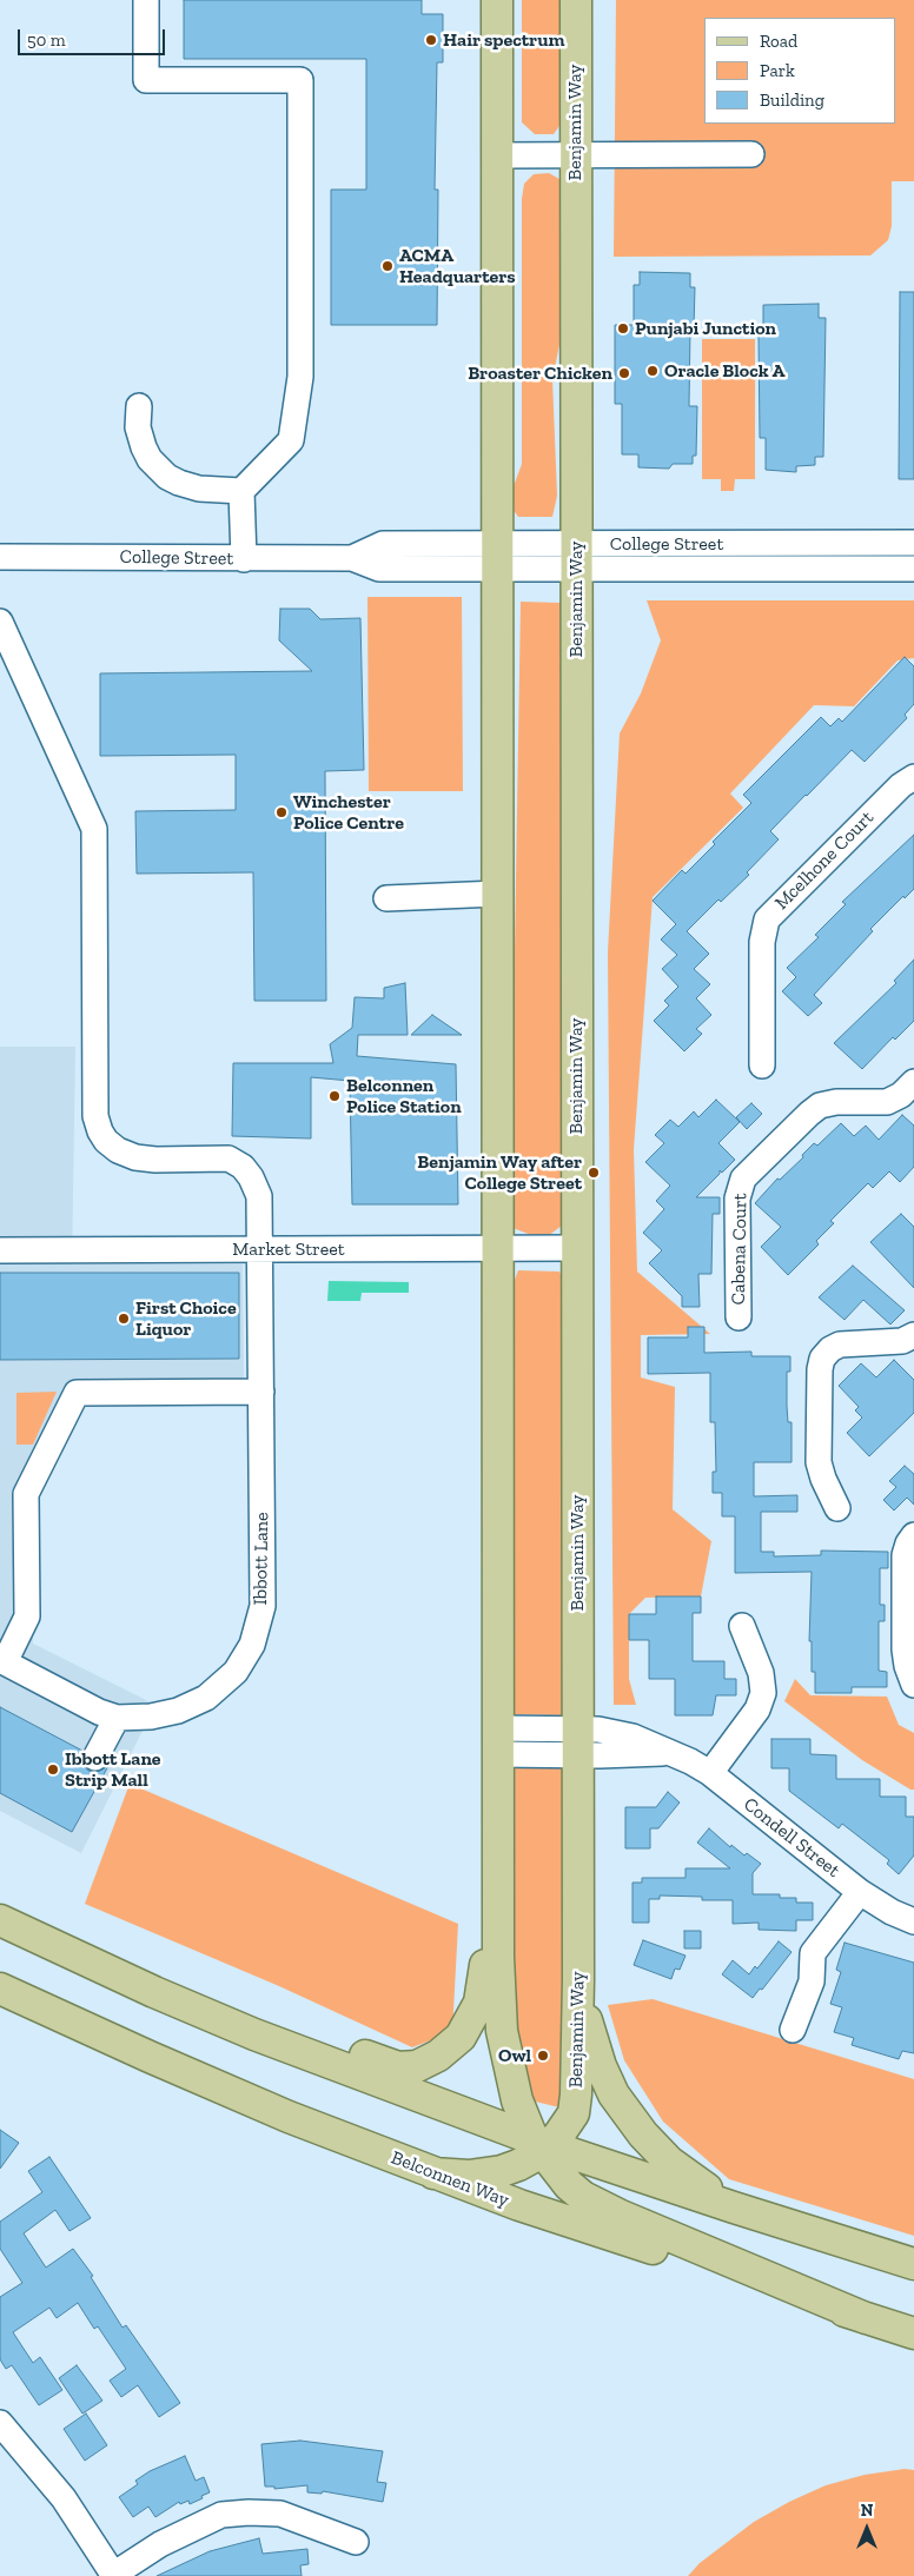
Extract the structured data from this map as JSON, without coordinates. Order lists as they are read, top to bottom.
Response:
{
  "streets": {
    "main road": ["Benjamin Way", "Belconnen Way"],
    "street": [
      "College Street",
      "Mcelhone Court",
      "Market Street",
      "Cabena Court",
      "Ibbott Lane",
      "Condell Street"
    ]
  },
  "crossings": [
    ["Benjamin Way", "College Street"],
    ["Benjamin Way", "Market Street"],
    ["Benjamin Way", "Condell Street"],
    ["Market Street", "Ibbott Lane"]
  ],
  "places": [
    "Hair spectrum",
    "ACMA Headquarters",
    "Punjabi Junction",
    "Oracle Block A",
    "Broaster Chicken",
    "Winchester Police Centre",
    "Belconnen Police Station",
    "Benjamin Way after College Street",
    "First Choice Liquor",
    "Ibbott Lane Strip Mall",
    "Owl"
  ],
  "legend": ["Road", "Park", "Building"],
  "scale_bar": "50 m",
  "north": "top"
}
